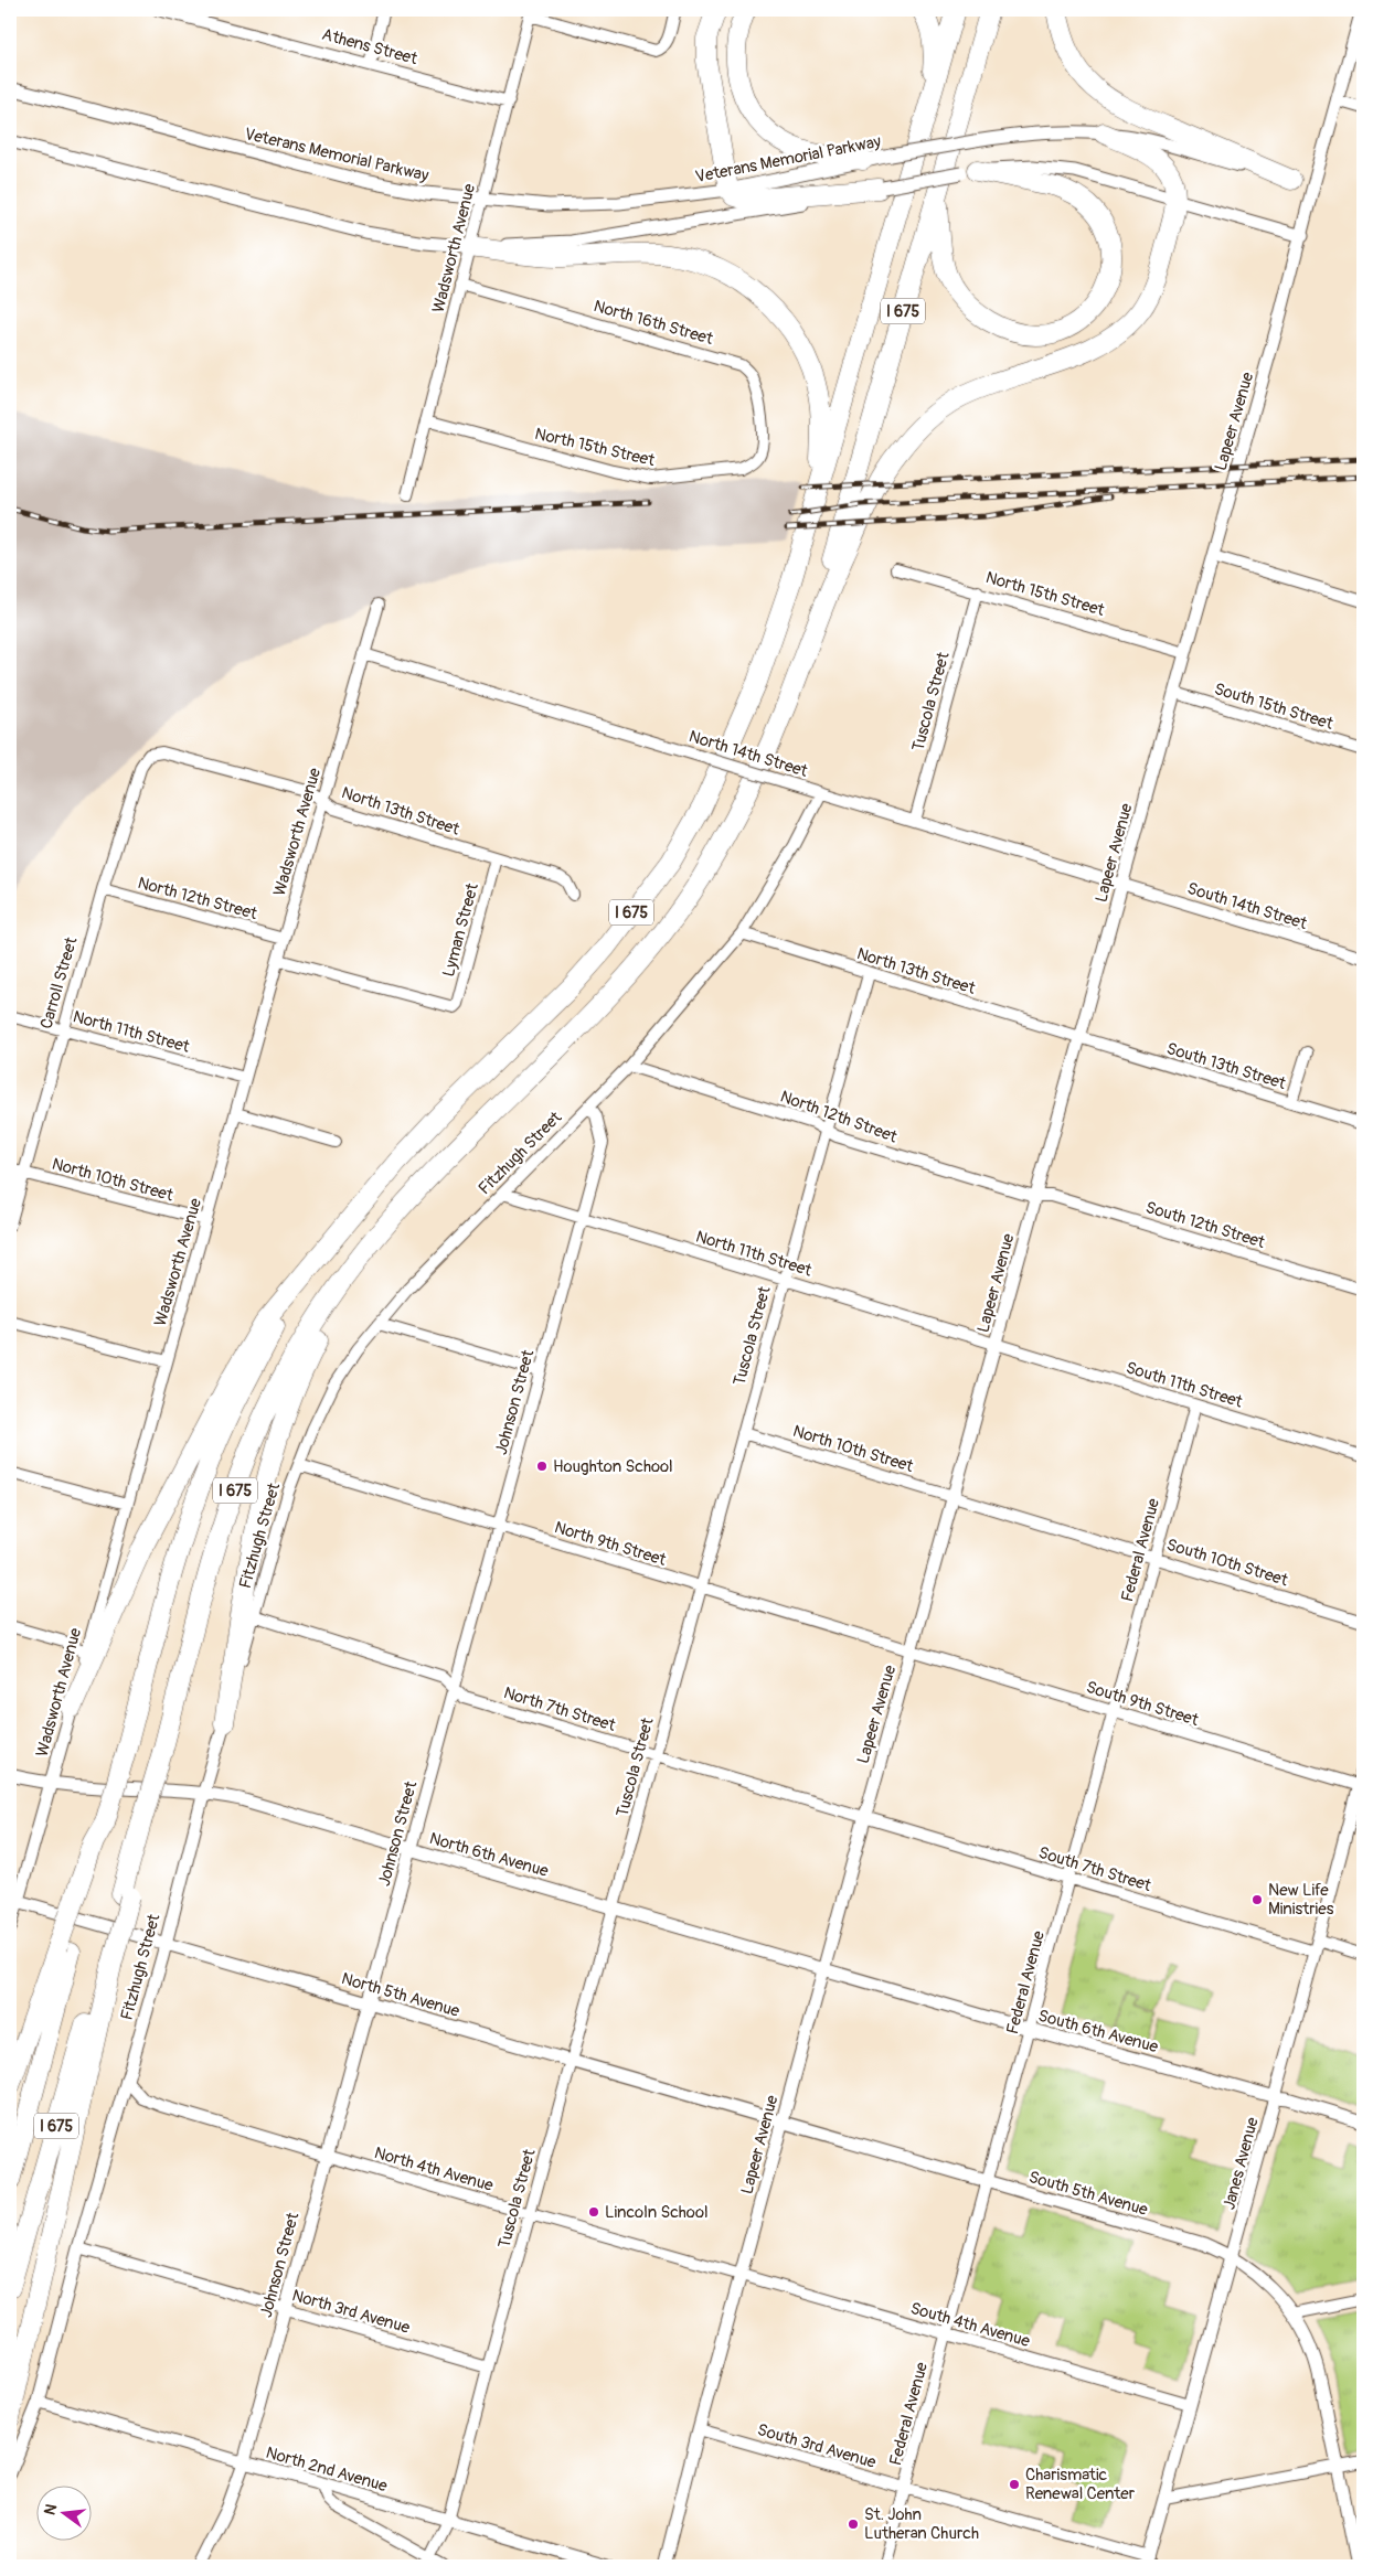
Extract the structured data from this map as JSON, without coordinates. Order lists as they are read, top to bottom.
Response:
{
  "streets": {
    "highway": ["I 675"],
    "street": [
      "Athens Street",
      "Veterans Memorial Parkway",
      "Wadsworth Avenue",
      "North 16th Street",
      "Lapeer Avenue",
      "North 15th Street",
      "Tuscola Street",
      "South 15th Street",
      "North 14th Street",
      "North 13th Street",
      "North 12th Street",
      "South 14th Street",
      "Lyman Street",
      "Carroll Street",
      "North 11th Street",
      "South 13th Street",
      "Fitzhugh Street",
      "North 10th Street",
      "South 12th Street",
      "South 11th Street",
      "Johnson Street",
      "North 9th Street",
      "Federal Avenue",
      "South 10th Street",
      "South 9th Street",
      "North 7th Street",
      "North 6th Avenue",
      "South 7th Street",
      "North 5th Avenue",
      "South 6th Avenue",
      "Janes Avenue",
      "North 4th Avenue",
      "South 5th Avenue",
      "North 3rd Avenue",
      "South 4th Avenue",
      "South 3rd Avenue",
      "North 2nd Avenue"
    ]
  },
  "crossings": [
    ["Athens Street", "Wadsworth Avenue"],
    ["Veterans Memorial Parkway", "Wadsworth Avenue"],
    ["Veterans Memorial Parkway", "Lapeer Avenue"],
    ["Wadsworth Avenue", "North 16th Street"],
    ["Wadsworth Avenue", "North 15th Street"],
    ["Wadsworth Avenue", "North 14th Street"],
    ["Wadsworth Avenue", "North 13th Street"],
    ["Wadsworth Avenue", "North 12th Street"],
    ["Wadsworth Avenue", "Lyman Street"],
    ["Wadsworth Avenue", "North 11th Street"],
    ["Wadsworth Avenue", "North 10th Street"],
    ["Wadsworth Avenue", "North 6th Avenue"],
    ["Wadsworth Avenue", "North 5th Avenue"],
    ["North 16th Street", "North 15th Street"],
    ["Lapeer Avenue", "North 15th Street"],
    ["Lapeer Avenue", "South 15th Street"],
    ["Lapeer Avenue", "North 14th Street"],
    ["Lapeer Avenue", "North 13th Street"],
    ["Lapeer Avenue", "North 12th Street"],
    ["Lapeer Avenue", "South 14th Street"],
    ["Lapeer Avenue", "North 11th Street"],
    ["Lapeer Avenue", "South 13th Street"],
    ["Lapeer Avenue", "North 10th Street"],
    ["Lapeer Avenue", "South 12th Street"],
    ["Lapeer Avenue", "South 11th Street"],
    ["Lapeer Avenue", "North 9th Street"],
    ["Lapeer Avenue", "South 10th Street"],
    ["Lapeer Avenue", "South 9th Street"],
    ["Lapeer Avenue", "North 7th Street"],
    ["Lapeer Avenue", "North 6th Avenue"],
    ["Lapeer Avenue", "South 7th Street"],
    ["Lapeer Avenue", "North 5th Avenue"],
    ["Lapeer Avenue", "South 6th Avenue"],
    ["Lapeer Avenue", "North 4th Avenue"],
    ["Lapeer Avenue", "South 5th Avenue"],
    ["Lapeer Avenue", "South 4th Avenue"],
    ["Lapeer Avenue", "South 3rd Avenue"],
    ["North 15th Street", "Tuscola Street"],
    ["Tuscola Street", "North 14th Street"],
    ["Tuscola Street", "North 13th Street"],
    ["Tuscola Street", "North 12th Street"],
    ["Tuscola Street", "North 11th Street"],
    ["Tuscola Street", "North 10th Street"],
    ["Tuscola Street", "North 9th Street"],
    ["Tuscola Street", "North 7th Street"],
    ["Tuscola Street", "North 6th Avenue"],
    ["Tuscola Street", "North 5th Avenue"],
    ["Tuscola Street", "North 4th Avenue"],
    ["Tuscola Street", "North 3rd Avenue"],
    ["Tuscola Street", "North 2nd Avenue"],
    ["North 14th Street", "South 14th Street"],
    ["North 14th Street", "Fitzhugh Street"],
    ["North 13th Street", "Lyman Street"],
    ["North 13th Street", "Carroll Street"],
    ["North 13th Street", "South 13th Street"],
    ["North 13th Street", "Fitzhugh Street"],
    ["North 12th Street", "Carroll Street"],
    ["North 12th Street", "Fitzhugh Street"],
    ["North 12th Street", "South 12th Street"],
    ["Carroll Street", "North 11th Street"],
    ["Carroll Street", "North 10th Street"],
    ["North 11th Street", "Fitzhugh Street"],
    ["North 11th Street", "South 11th Street"],
    ["North 11th Street", "Johnson Street"],
    ["Fitzhugh Street", "Johnson Street"],
    ["Fitzhugh Street", "North 9th Street"],
    ["Fitzhugh Street", "North 7th Street"],
    ["Fitzhugh Street", "North 6th Avenue"],
    ["Fitzhugh Street", "North 5th Avenue"],
    ["Fitzhugh Street", "North 4th Avenue"],
    ["Fitzhugh Street", "North 3rd Avenue"],
    ["Fitzhugh Street", "North 2nd Avenue"],
    ["North 10th Street", "South 10th Street"],
    ["South 11th Street", "Federal Avenue"],
    ["Johnson Street", "North 9th Street"],
    ["Johnson Street", "North 7th Street"],
    ["Johnson Street", "North 6th Avenue"],
    ["Johnson Street", "North 5th Avenue"],
    ["Johnson Street", "North 4th Avenue"],
    ["Johnson Street", "North 3rd Avenue"],
    ["Johnson Street", "North 2nd Avenue"],
    ["North 9th Street", "South 9th Street"],
    ["Federal Avenue", "South 10th Street"],
    ["Federal Avenue", "South 9th Street"],
    ["Federal Avenue", "South 7th Street"],
    ["Federal Avenue", "South 6th Avenue"],
    ["Federal Avenue", "South 5th Avenue"],
    ["Federal Avenue", "South 4th Avenue"],
    ["Federal Avenue", "South 3rd Avenue"],
    ["South 9th Street", "Janes Avenue"],
    ["North 7th Street", "South 7th Street"],
    ["North 6th Avenue", "South 6th Avenue"],
    ["South 7th Street", "Janes Avenue"],
    ["North 5th Avenue", "South 5th Avenue"],
    ["South 6th Avenue", "Janes Avenue"],
    ["Janes Avenue", "South 5th Avenue"],
    ["Janes Avenue", "South 4th Avenue"],
    ["Janes Avenue", "South 3rd Avenue"],
    ["North 4th Avenue", "South 4th Avenue"]
  ],
  "places": [
    "Houghton School",
    "New Life Ministries",
    "Lincoln School",
    "Charismatic Renewal Center",
    "St. John Lutheran Church"
  ],
  "north": "left"
}
